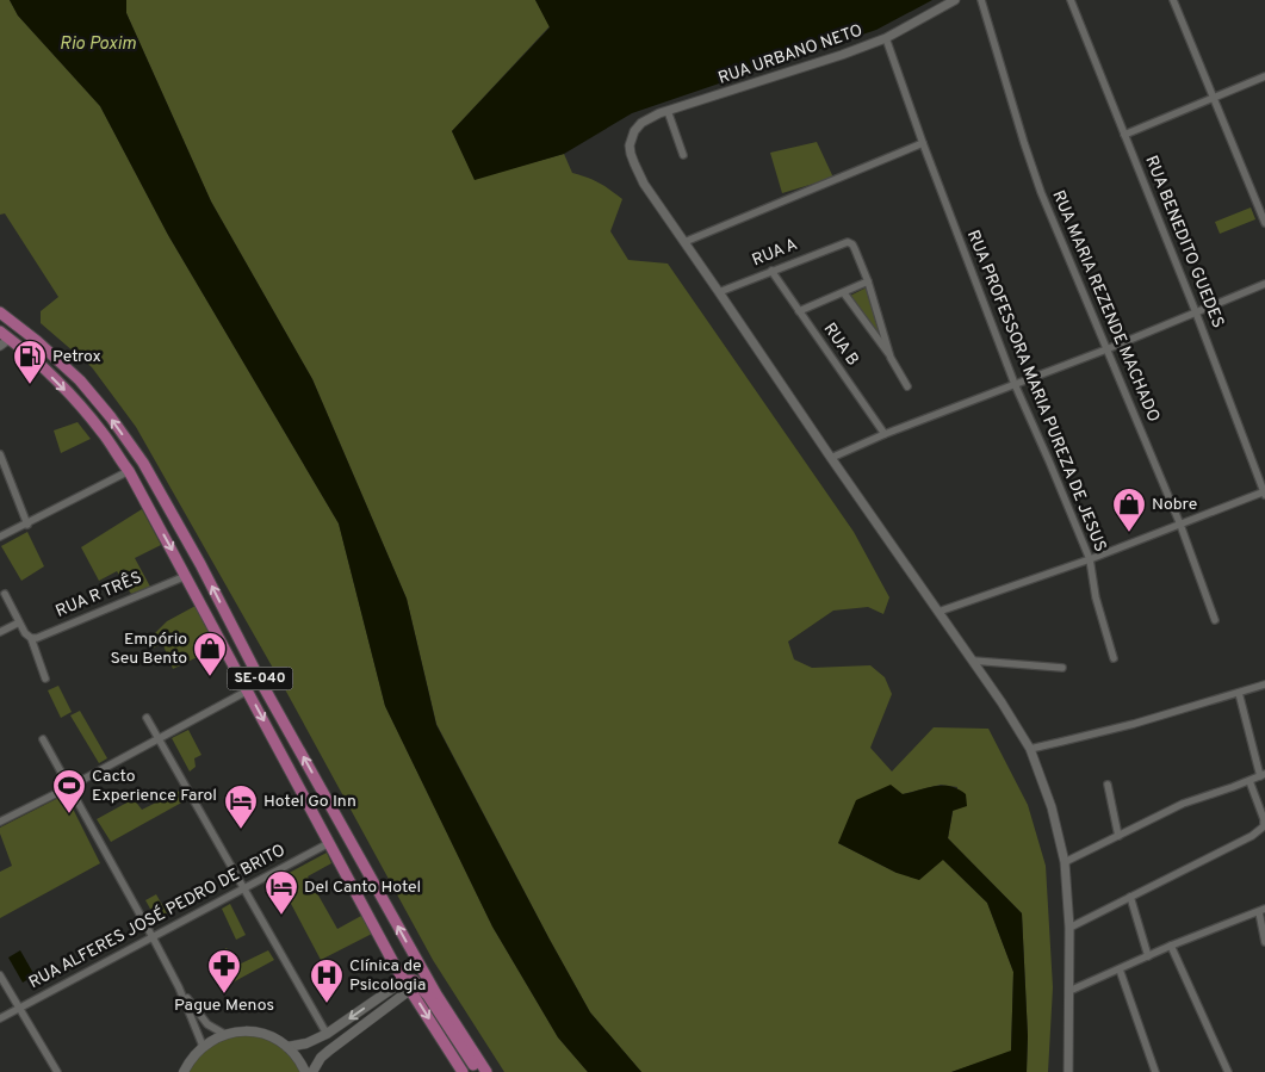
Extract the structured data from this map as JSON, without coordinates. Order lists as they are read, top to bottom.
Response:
{
  "streets": {
    "main road": ["SE-040"],
    "street": [
      "RUA URBANO NETO",
      "RUA BENEDITO GUEDES",
      "RUA A",
      "RUA MARIA REZENDE MACHADO",
      "RUA B",
      "RUA PROFESSORA MARIA PUREZA DE JESUS",
      "RUA R TRÊS",
      "RUA ALFERES JOSÉ PEDRO DE BRITO"
    ]
  },
  "crossings": [
    ["RUA URBANO NETO", "RUA PROFESSORA MARIA PUREZA DE JESUS"],
    ["RUA A", "RUA B"],
    ["RUA R TRÊS", "SE-040"],
    ["SE-040", "RUA ALFERES JOSÉ PEDRO DE BRITO"]
  ],
  "water": ["Rio Poxim"],
  "places": {
    "fuel station": ["Petrox"],
    "shop": ["Nobre", "Empório Seu Bento"],
    "sports": ["Cacto Experience Farol"],
    "hotel": ["Hotel Go Inn", "Del Canto Hotel"],
    "pharmacy": ["Pague Menos"],
    "hospital": ["Clínica de Psicologia"]
  }
}
